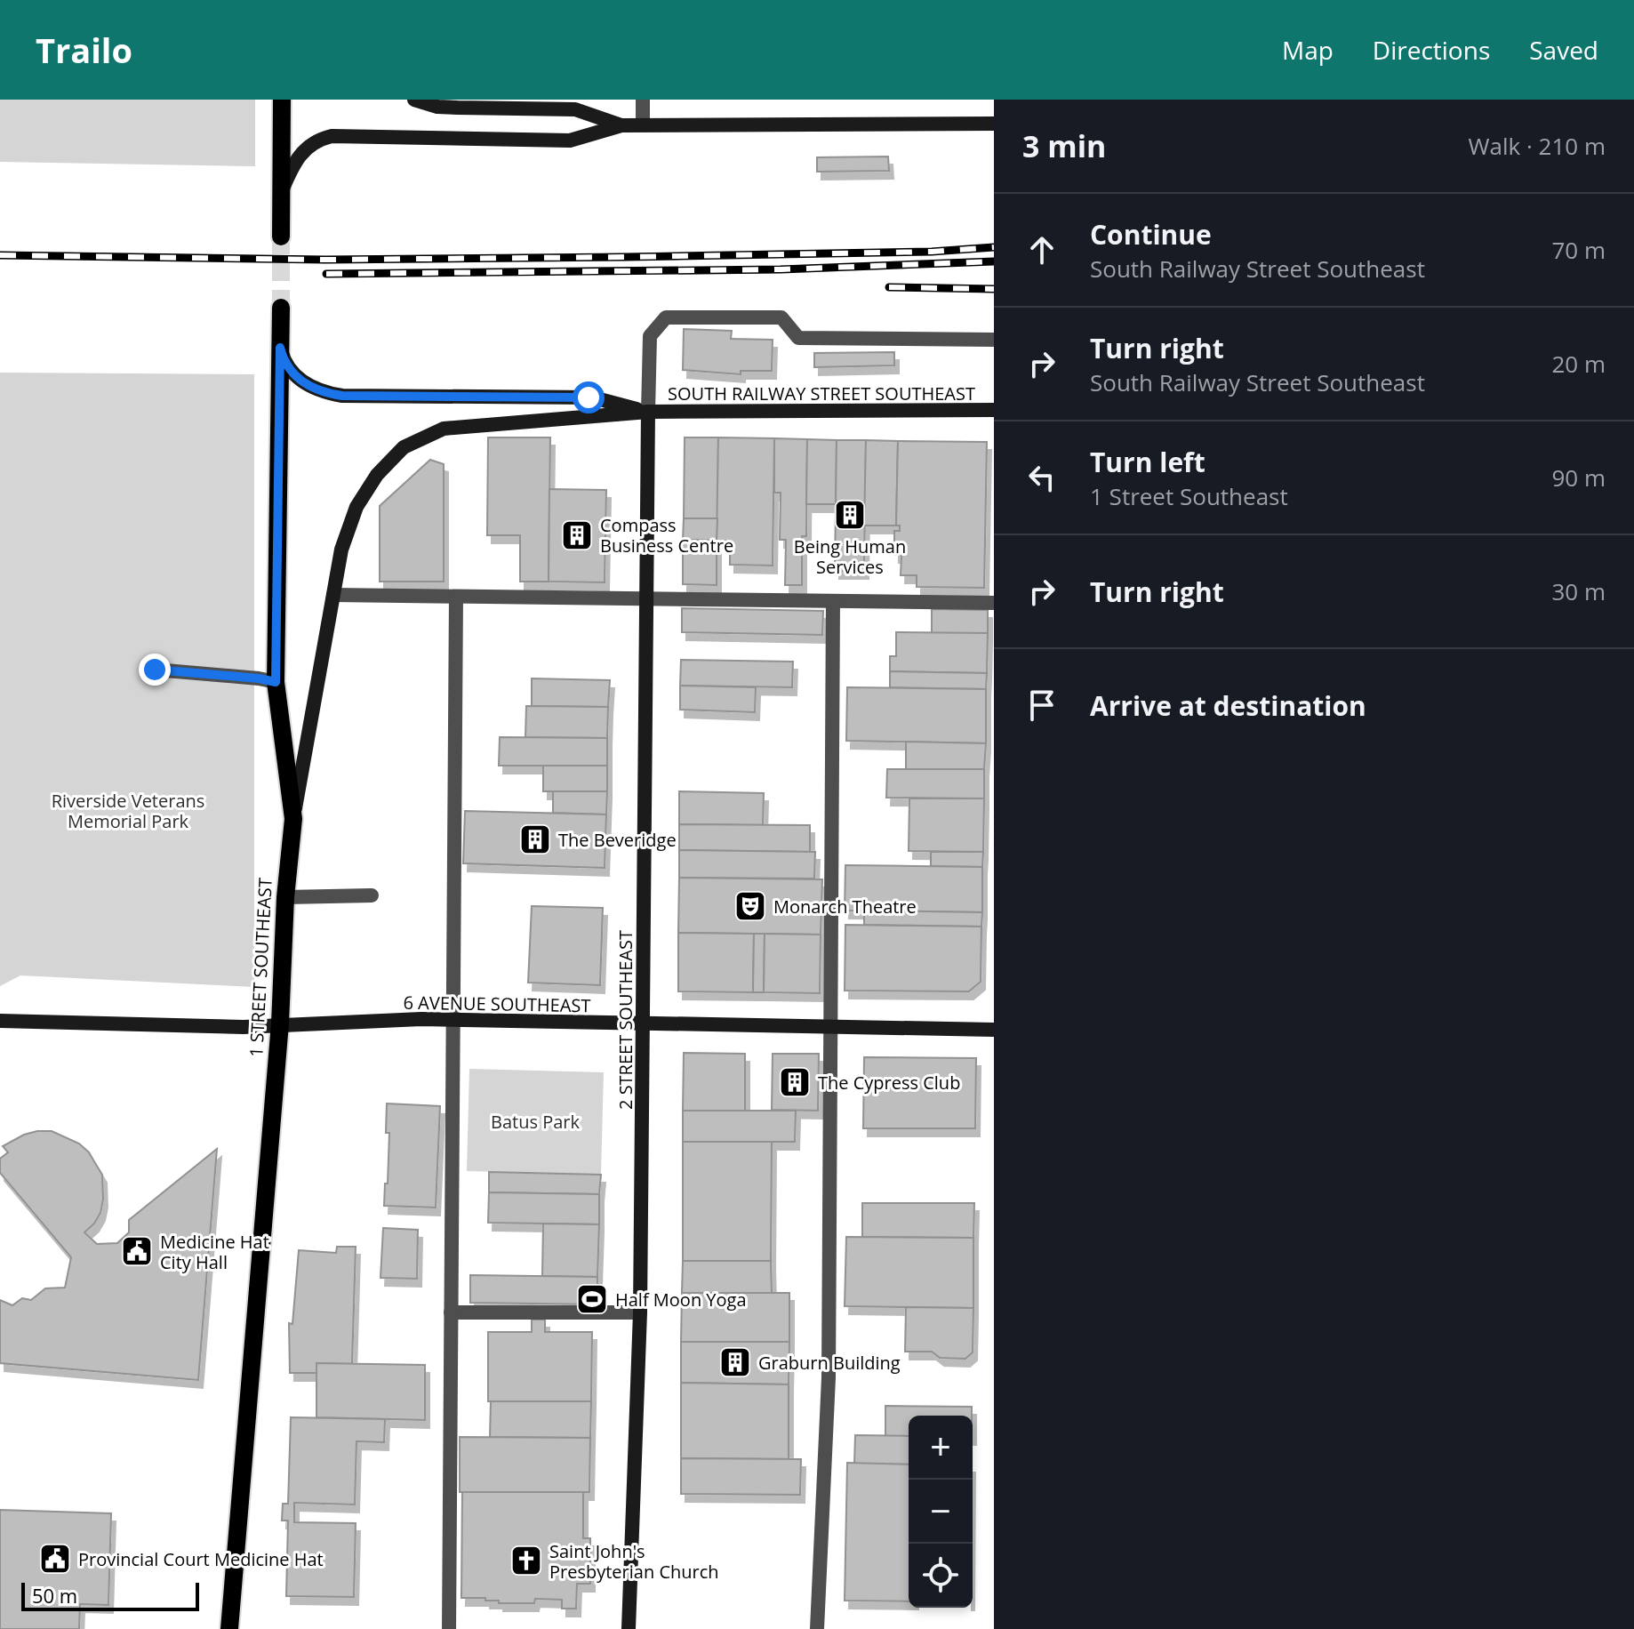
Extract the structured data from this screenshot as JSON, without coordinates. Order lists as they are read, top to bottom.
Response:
{
  "streets": {
    "main road": ["1 STREET SOUTHEAST"],
    "street": ["SOUTH RAILWAY STREET SOUTHEAST", "6 AVENUE SOUTHEAST", "2 STREET SOUTHEAST"]
  },
  "crossings": [
    ["SOUTH RAILWAY STREET SOUTHEAST", "1 STREET SOUTHEAST"],
    ["SOUTH RAILWAY STREET SOUTHEAST", "2 STREET SOUTHEAST"],
    ["1 STREET SOUTHEAST", "6 AVENUE SOUTHEAST"],
    ["6 AVENUE SOUTHEAST", "2 STREET SOUTHEAST"]
  ],
  "parks": ["Riverside Veterans Memorial Park", "Batus Park"],
  "places": {
    "building": [
      "Being Human Services",
      "Compass Business Centre",
      "The Beveridge",
      "The Cypress Club",
      "Graburn Building"
    ],
    "theatre": ["Monarch Theatre"],
    "public building": ["Medicine Hat City Hall", "Provincial Court Medicine Hat"],
    "sports": ["Half Moon Yoga"],
    "church": ["Saint John's Presbyterian Church"]
  },
  "scale_bar": "50 m",
  "page": {
    "header": "Trailo",
    "nav": ["Map", "Directions", "Saved"],
    "heading": ["3 min", "Walk · 210 m"],
    "list": [
      ["Continue", "South Railway Street Southeast", "70 m"],
      ["Turn right", "South Railway Street Southeast", "20 m"],
      ["Turn left", "1 Street Southeast", "90 m"],
      ["Turn right", "30 m"],
      "Arrive at destination"
    ],
    "map_buttons": ["+", "−"],
    "scale": "50 m"
  }
}
